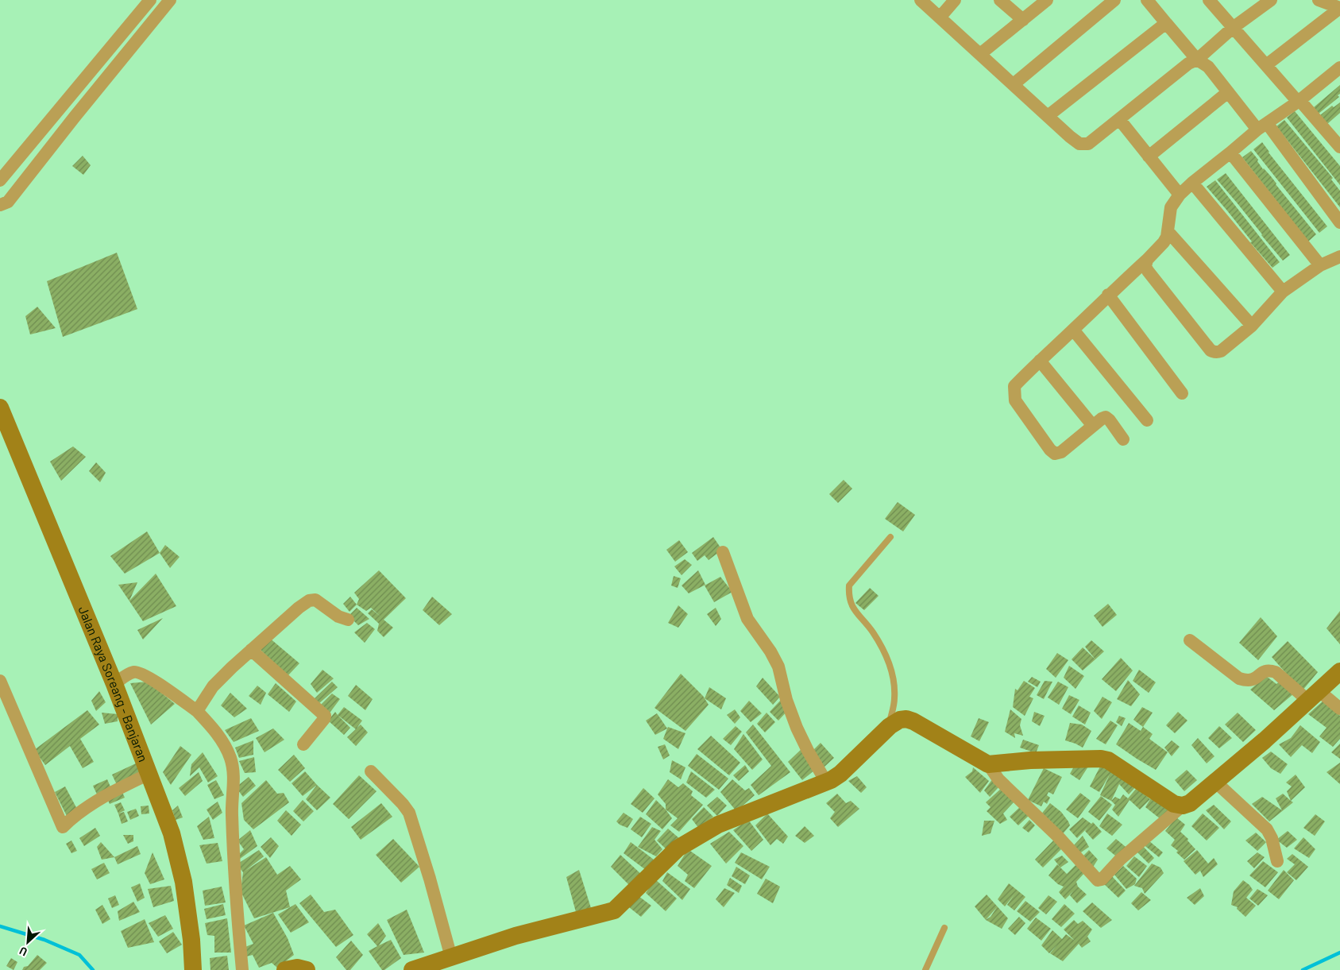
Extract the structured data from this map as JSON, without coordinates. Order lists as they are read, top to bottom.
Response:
{
  "streets": {
    "street": ["Jalan Raya Soreang - Banjaran"]
  },
  "north": "bottom left"
}
